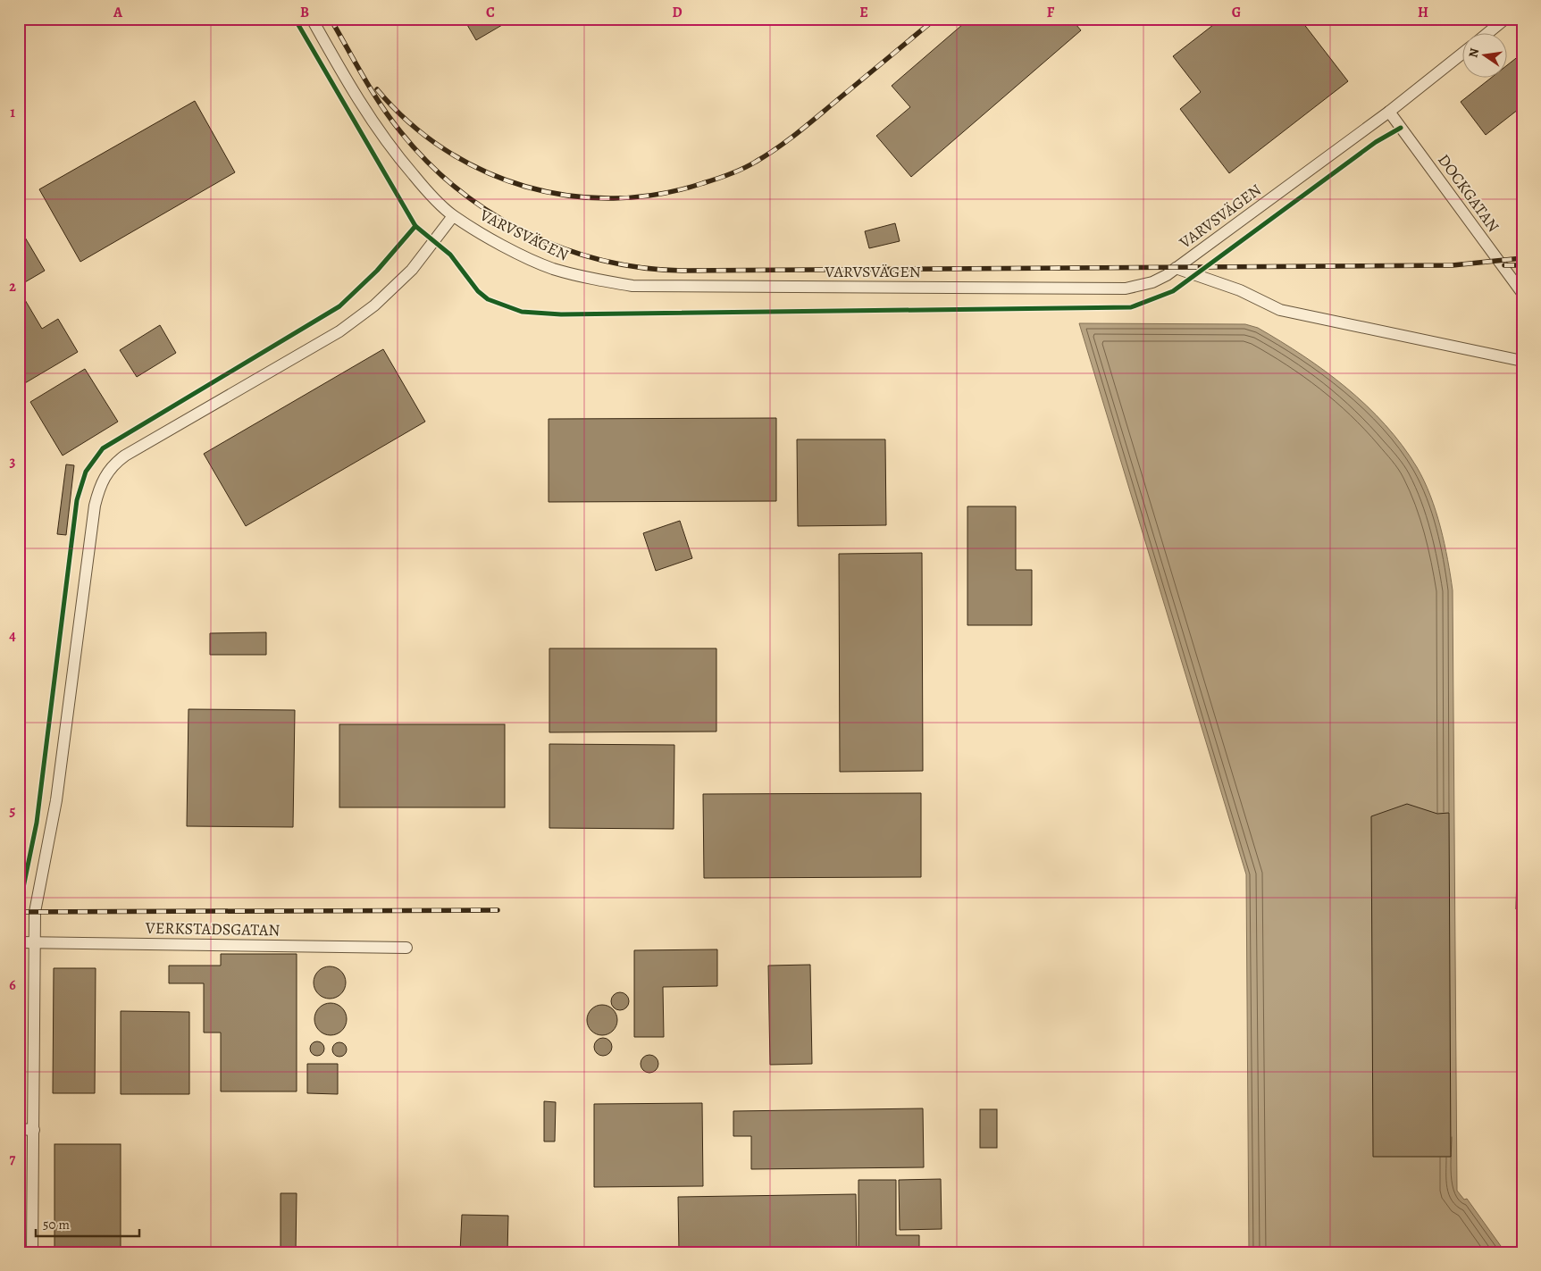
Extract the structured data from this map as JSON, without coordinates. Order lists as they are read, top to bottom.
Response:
{
  "streets": {
    "street": ["DOCKGATAN", "VARVSVÄGEN", "VERKSTADSGATAN"]
  },
  "crossings": [
    ["DOCKGATAN", "VARVSVÄGEN"]
  ],
  "scale_bar": "50 m",
  "north": "left",
  "grid": {
    "columns": [
      "A",
      "B",
      "C",
      "D",
      "E",
      "F",
      "G",
      "H"
    ],
    "rows": [
      "1",
      "2",
      "3",
      "4",
      "5",
      "6",
      "7"
    ]
  }
}
